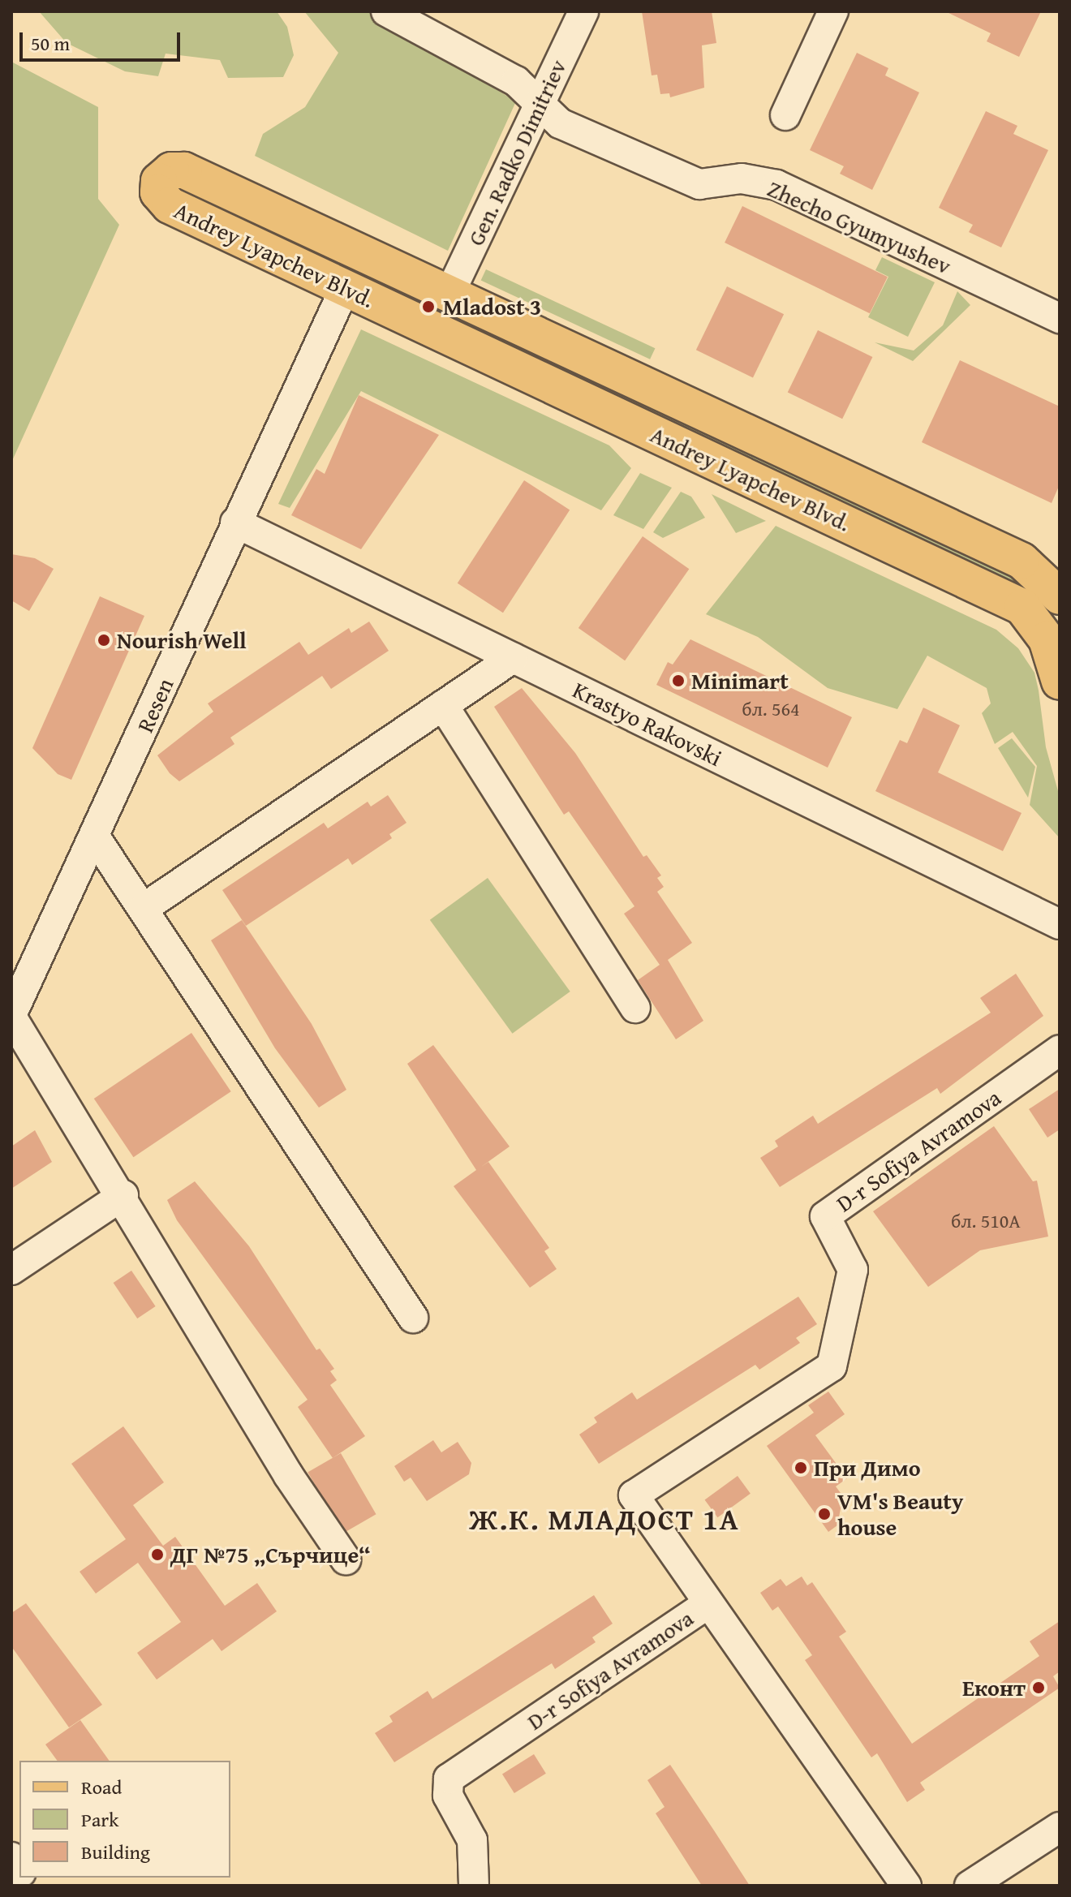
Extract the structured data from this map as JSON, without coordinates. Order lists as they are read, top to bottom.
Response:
{
  "streets": {
    "main road": ["Andrey Lyapchev Blvd."],
    "street": [
      "Gen. Radko Dimitriev",
      "Zhecho Gyumyushev",
      "Resen",
      "Krastyo Rakovski",
      "D-r Sofiya Avramova"
    ]
  },
  "crossings": [
    ["Gen. Radko Dimitriev", "Zhecho Gyumyushev"],
    ["Gen. Radko Dimitriev", "Andrey Lyapchev Blvd."],
    ["Andrey Lyapchev Blvd.", "Resen"],
    ["Resen", "Krastyo Rakovski"]
  ],
  "districts": ["Ж.К. МЛАДОСТ 1А"],
  "places": [
    "Mladost 3",
    "Nourish Well",
    "Minimart",
    "При Димо",
    "VM's Beauty house",
    "ДГ №75 „Сърчице“",
    "Еконт"
  ],
  "house_numbers": ["бл. 564", "бл. 510А"],
  "legend": ["Road", "Park", "Building"],
  "scale_bar": "50 m"
}
